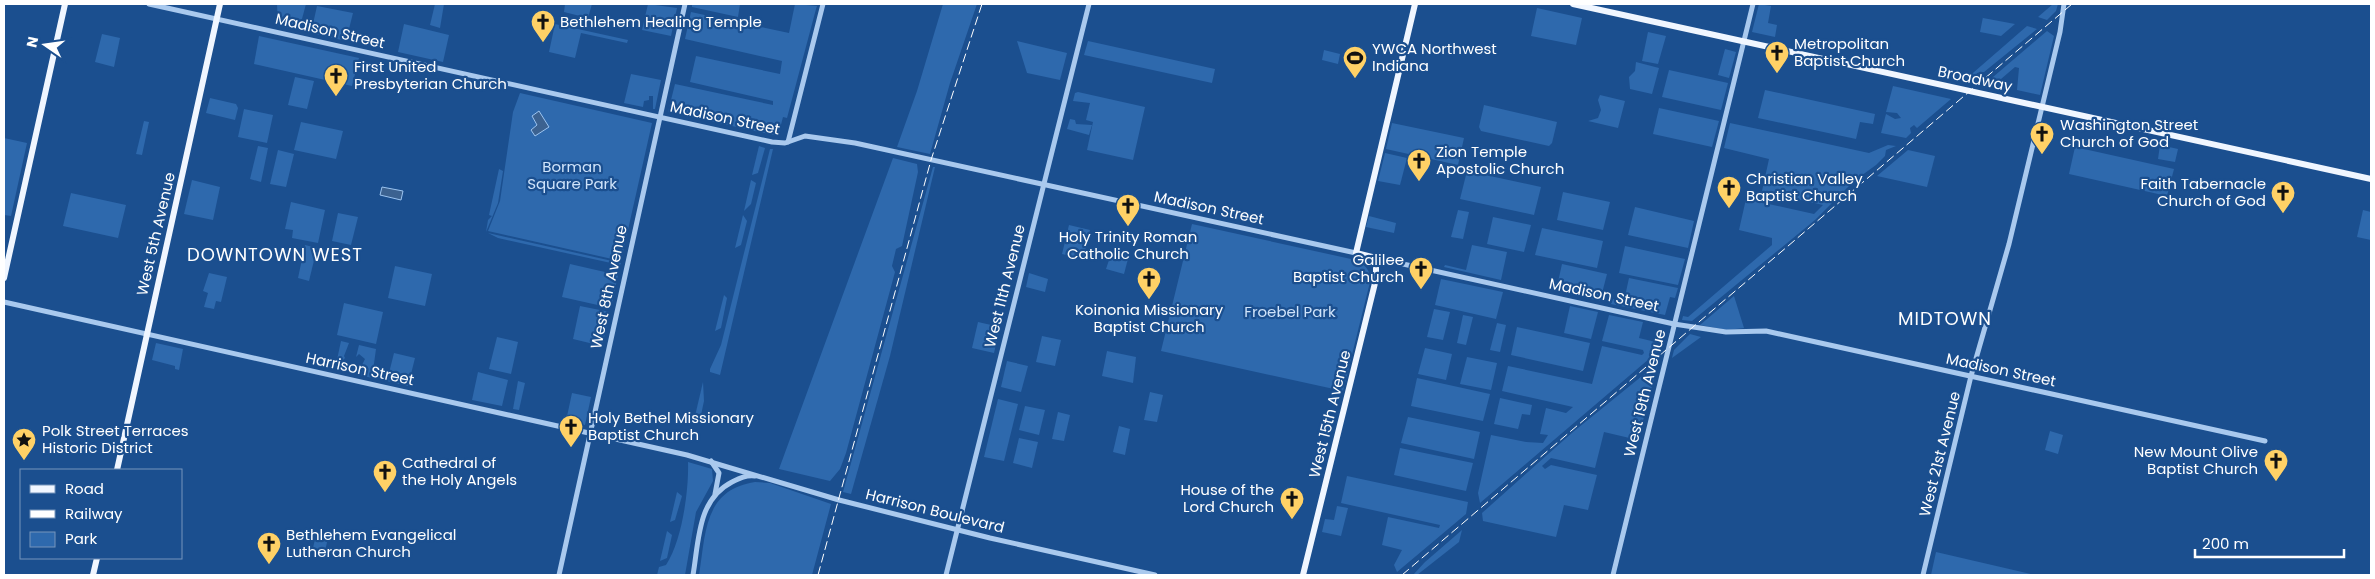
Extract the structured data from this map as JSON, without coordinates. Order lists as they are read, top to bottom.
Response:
{
  "streets": {
    "main road": [
      "Madison Street",
      "Broadway",
      "West 5th Avenue",
      "West 15th Avenue"
    ],
    "street": [
      "West 11th Avenue",
      "West 8th Avenue",
      "Harrison Street",
      "West 19th Avenue",
      "West 21st Avenue",
      "Harrison Boulevard"
    ]
  },
  "crossings": [
    ["Madison Street", "West 5th Avenue"],
    ["Madison Street", "West 11th Avenue"],
    ["Madison Street", "West 8th Avenue"],
    ["Madison Street", "West 19th Avenue"],
    ["Madison Street", "West 15th Avenue"],
    ["Madison Street", "West 21st Avenue"],
    ["Broadway", "West 19th Avenue"],
    ["Broadway", "West 21st Avenue"],
    ["West 5th Avenue", "Harrison Street"],
    ["West 11th Avenue", "Harrison Boulevard"],
    ["West 8th Avenue", "Harrison Street"],
    ["Harrison Street", "Harrison Boulevard"]
  ],
  "districts": ["DOWNTOWN WEST", "MIDTOWN"],
  "parks": ["Borman Square Park", "Froebel Park"],
  "places": {
    "church": [
      "Bethlehem Healing Temple",
      "Metropolitan Baptist Church",
      "First United Presbyterian Church",
      "Washington Street Church of God",
      "Zion Temple Apostolic Church",
      "Christian Valley Baptist Church",
      "Faith Tabernacle Church of God",
      "Holy Trinity Roman Catholic Church",
      "Galilee Baptist Church",
      "Koinonia Missionary Baptist Church",
      "Holy Bethel Missionary Baptist Church",
      "New Mount Olive Baptist Church",
      "Cathedral of the Holy Angels",
      "House of the Lord Church",
      "Bethlehem Evangelical Lutheran Church"
    ],
    "sports": ["YWCA Northwest Indiana"],
    "place": ["Polk Street Terraces Historic District"]
  },
  "legend": ["Road", "Railway", "Park"],
  "scale_bar": "200 m",
  "north": "left"
}
